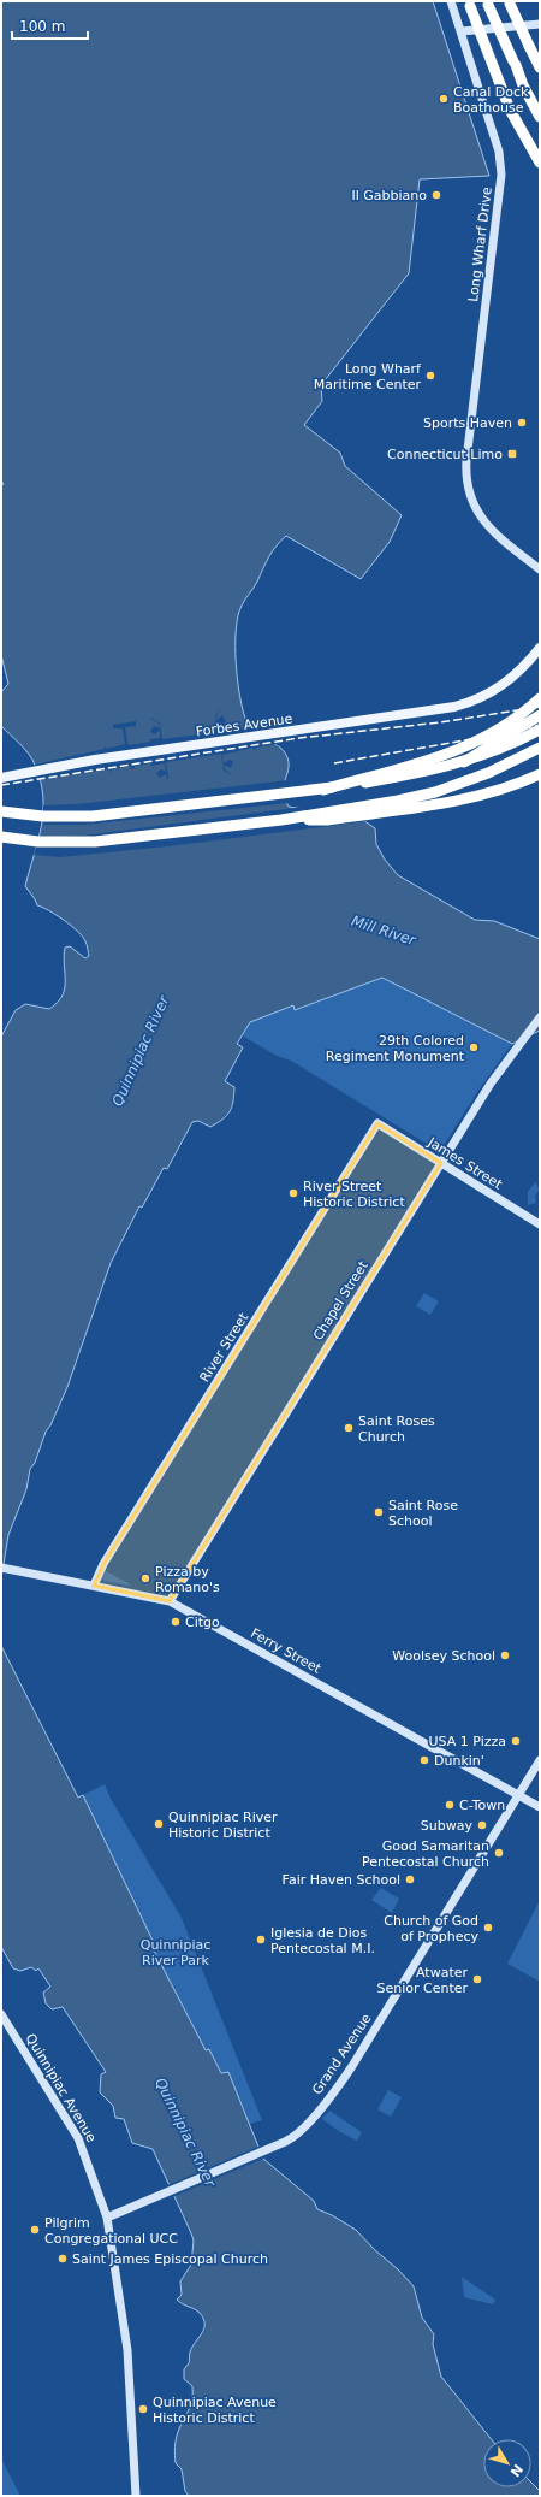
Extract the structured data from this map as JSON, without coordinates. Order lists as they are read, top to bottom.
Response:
{
  "streets": {
    "main road": [
      "Long Wharf Drive",
      "Forbes Avenue",
      "James Street",
      "Chapel Street",
      "River Street",
      "Ferry Street",
      "Grand Avenue",
      "Quinnipiac Avenue"
    ]
  },
  "crossings": [
    ["James Street", "Chapel Street"],
    ["James Street", "River Street"],
    ["Chapel Street", "Ferry Street"],
    ["River Street", "Ferry Street"],
    ["Ferry Street", "Grand Avenue"],
    ["Grand Avenue", "Quinnipiac Avenue"]
  ],
  "water": ["Mill River", "Quinnipiac River"],
  "parks": ["Quinnipiac River Park"],
  "places": {
    "other": [
      "Canal Dock Boathouse",
      "Il Gabbiano",
      "Long Wharf Maritime Center",
      "Sports Haven",
      "29th Colored Regiment Monument",
      "River Street Historic District",
      "Saint Roses Church",
      "Saint Rose School",
      "Pizza by Romano's",
      "Citgo",
      "Woolsey School",
      "USA 1 Pizza",
      "Dunkin'",
      "C-Town",
      "Quinnipiac River Historic District",
      "Subway",
      "Good Samaritan Pentecostal Church",
      "Fair Haven School",
      "Church of God of Prophecy",
      "Iglesia de Dios Pentecostal M.I.",
      "Atwater Senior Center",
      "Pilgrim Congregational UCC",
      "Saint James Episcopal Church",
      "Quinnipiac Avenue Historic District"
    ],
    "transit": ["Connecticut Limo"]
  },
  "scale_bar": "100 m",
  "north": "bottom right"
}
